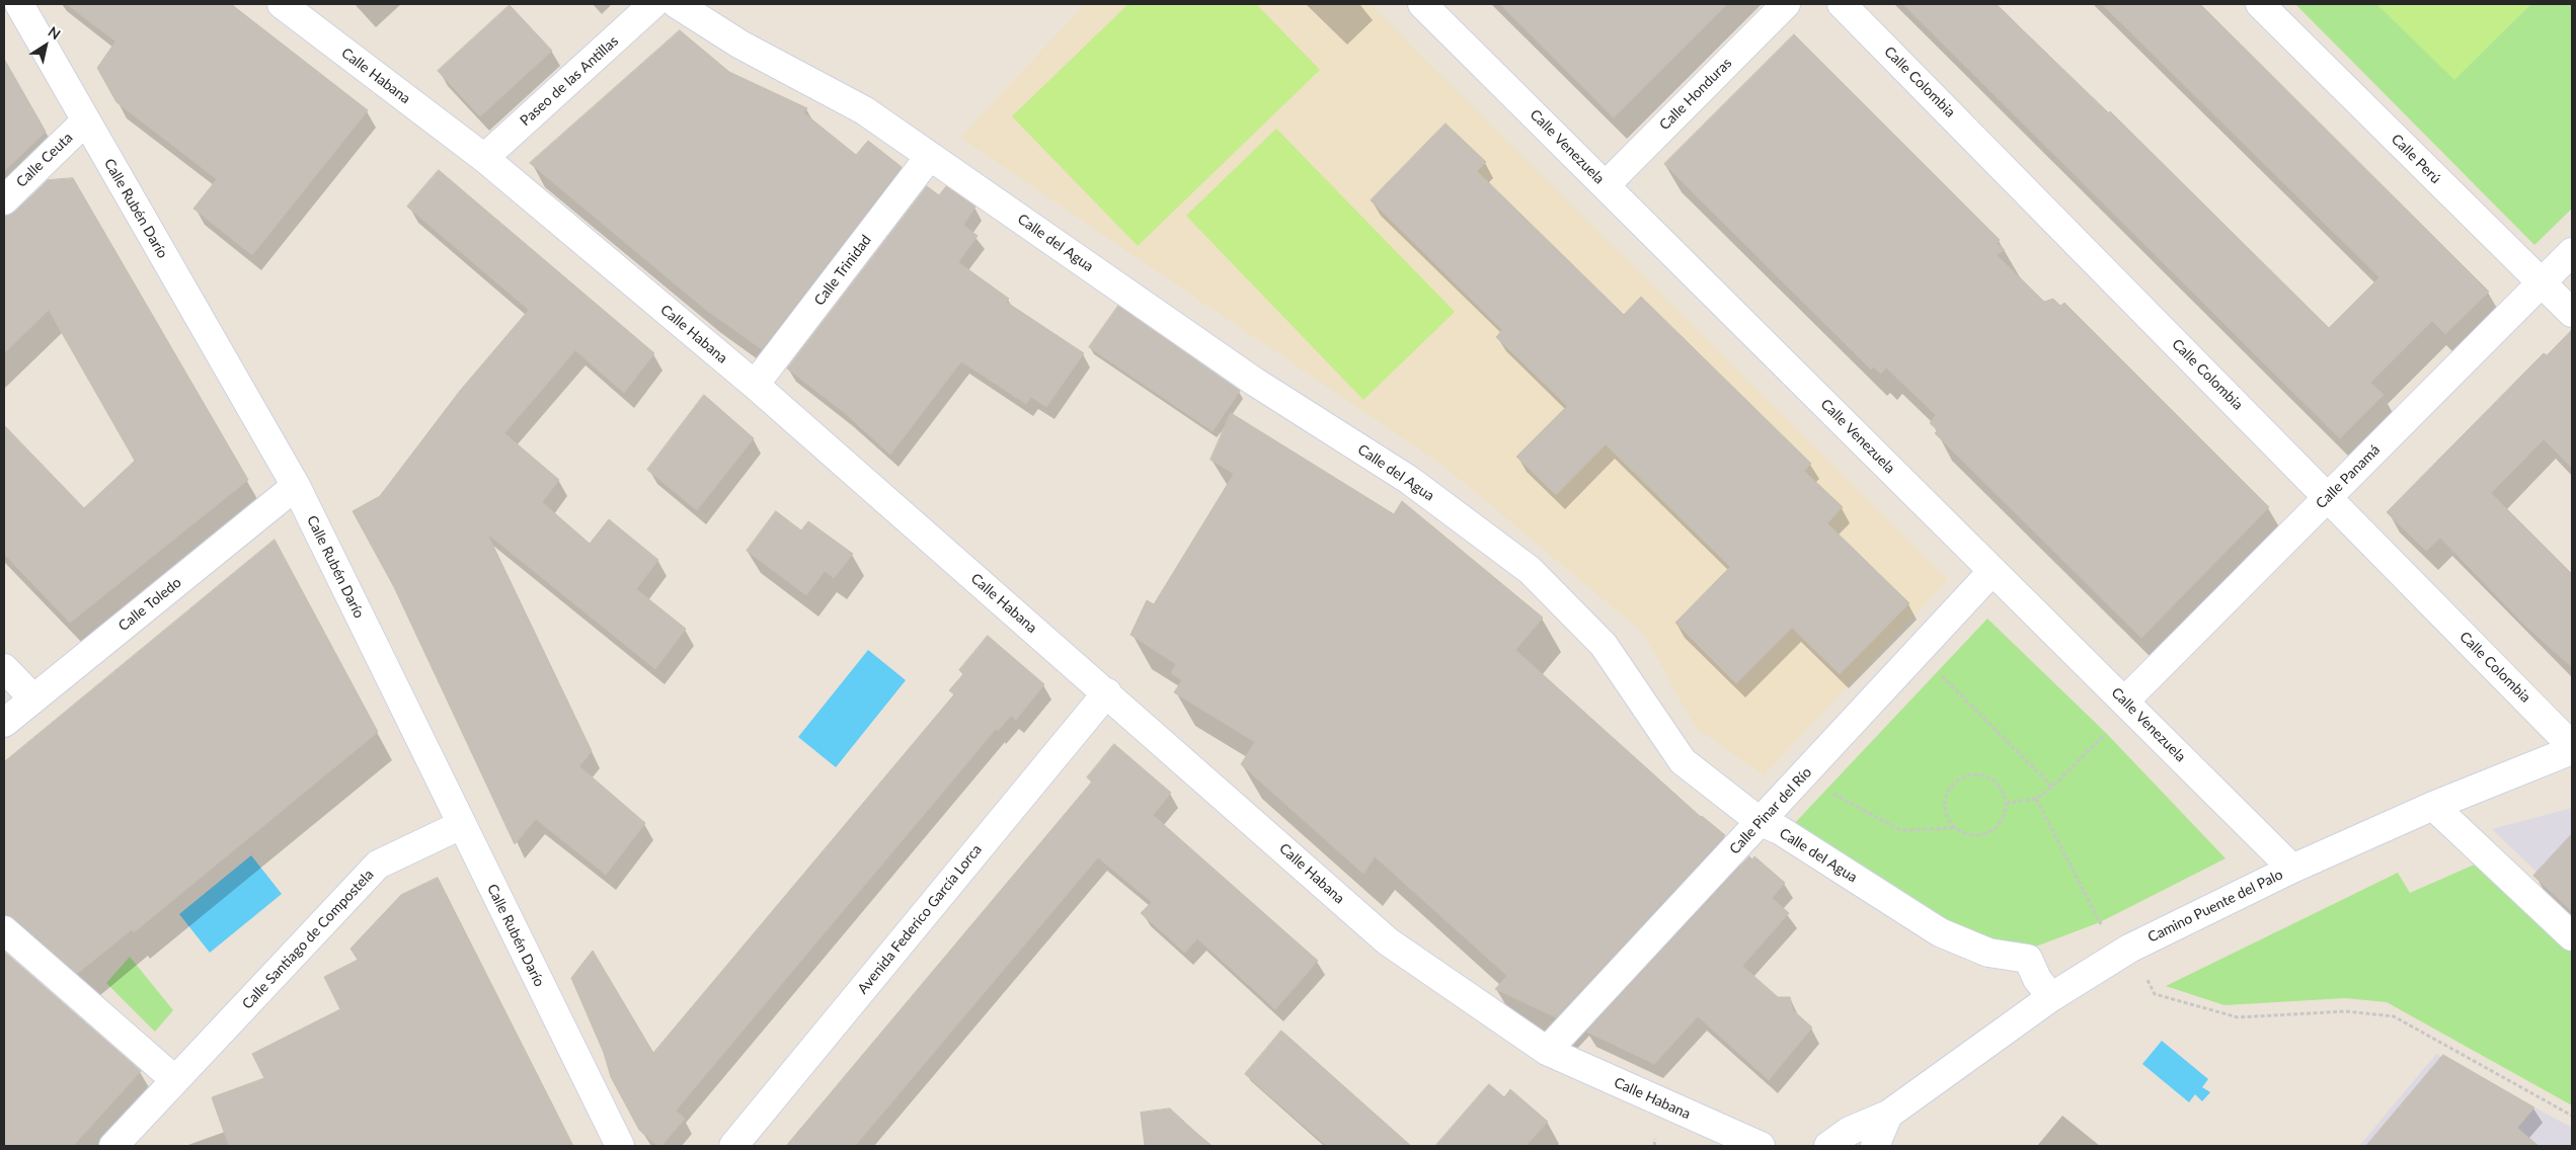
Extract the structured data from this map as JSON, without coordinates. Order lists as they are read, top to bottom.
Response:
{
  "streets": {
    "street": [
      "Calle Habana",
      "Paseo de las Antillas",
      "Calle Colombia",
      "Calle Honduras",
      "Calle Venezuela",
      "Calle Perú",
      "Calle Ceuta",
      "Calle Rubén Darío",
      "Calle del Agua",
      "Calle Trinidad",
      "Calle Panamá",
      "Calle Toledo",
      "Calle Pinar del Río",
      "Camino Puente del Palo",
      "Avenida Federico García Lorca",
      "Calle Santiago de Compostela"
    ]
  },
  "crossings": [
    ["Calle Habana", "Paseo de las Antillas"],
    ["Calle Habana", "Calle Trinidad"],
    ["Calle Habana", "Calle Pinar del Río"],
    ["Calle Habana", "Avenida Federico García Lorca"],
    ["Calle Colombia", "Calle Panamá"],
    ["Calle Honduras", "Calle Venezuela"],
    ["Calle Venezuela", "Calle Panamá"],
    ["Calle Venezuela", "Calle Pinar del Río"],
    ["Calle Venezuela", "Camino Puente del Palo"],
    ["Calle Perú", "Calle Panamá"],
    ["Calle Ceuta", "Calle Rubén Darío"],
    ["Calle Rubén Darío", "Calle Toledo"],
    ["Calle Rubén Darío", "Calle Santiago de Compostela"],
    ["Calle del Agua", "Calle Trinidad"],
    ["Calle del Agua", "Calle Pinar del Río"],
    ["Calle del Agua", "Camino Puente del Palo"]
  ],
  "north": "top right"
}
